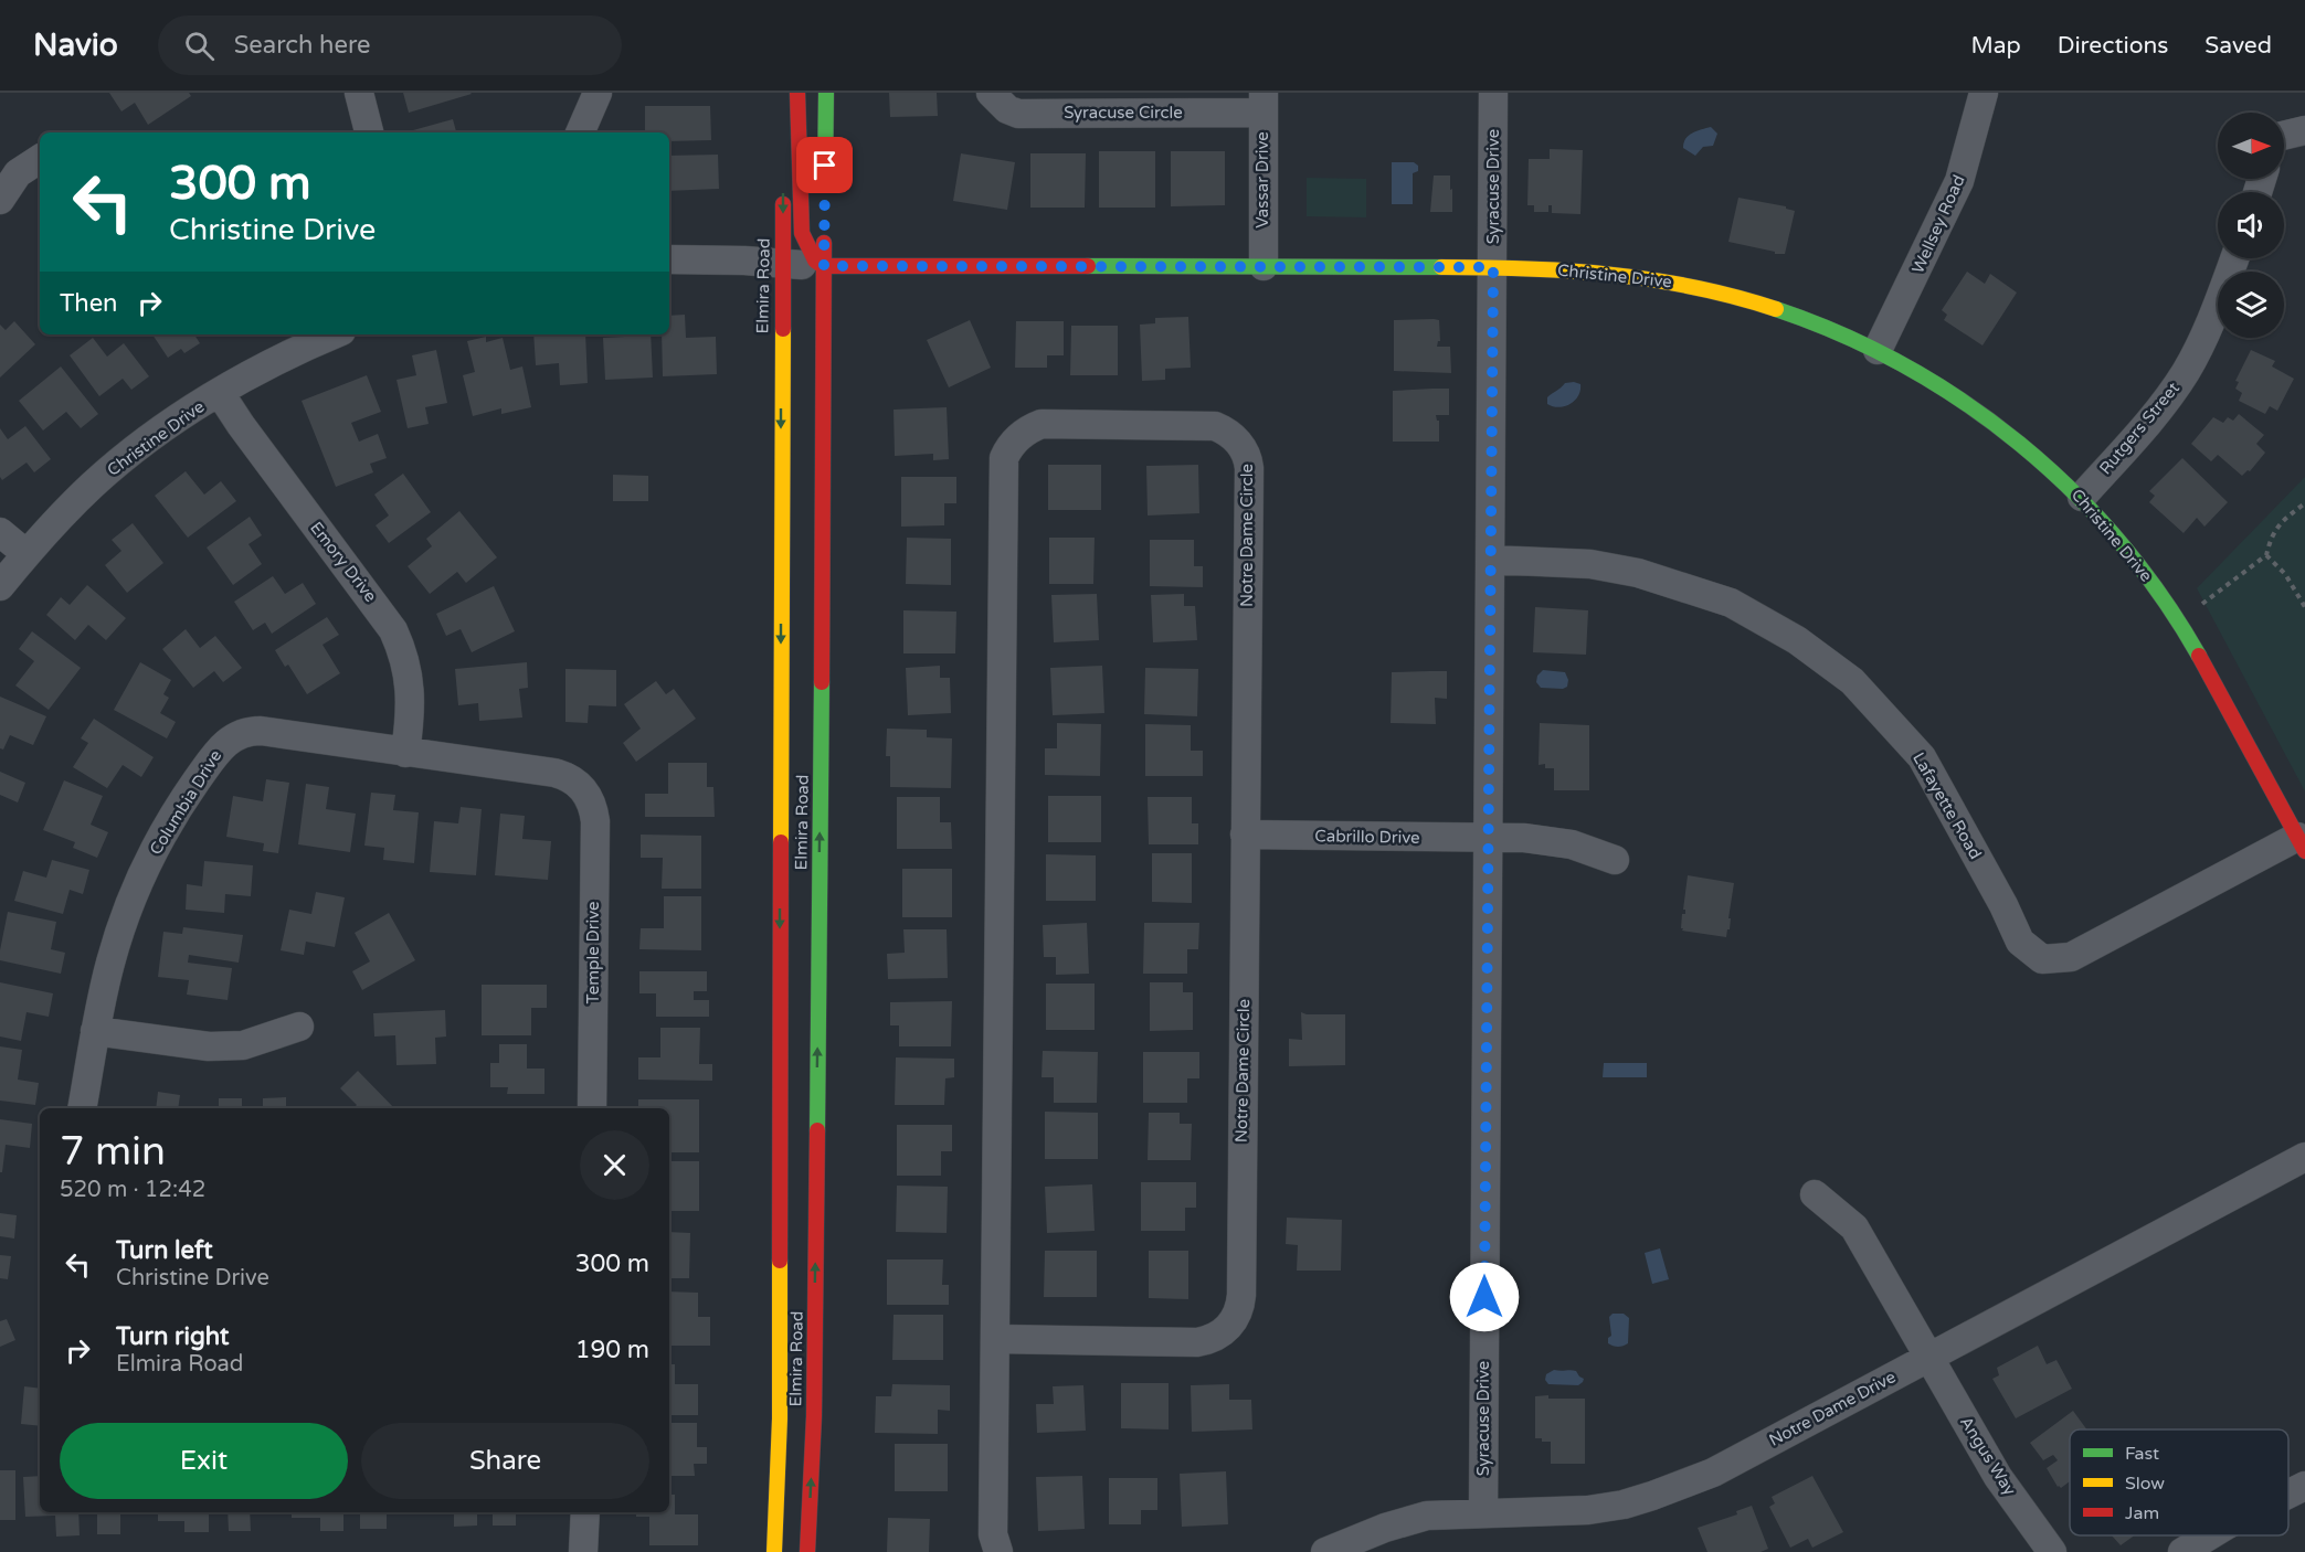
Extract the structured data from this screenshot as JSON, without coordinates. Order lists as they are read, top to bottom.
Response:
{
  "streets": {
    "main road": ["Christine Drive", "Elmira Road"],
    "street": [
      "Syracuse Circle",
      "Vassar Drive",
      "Syracuse Drive",
      "Wellsey Road",
      "Rutgers Street",
      "Notre Dame Circle",
      "Emory Drive",
      "Columbia Drive",
      "Lafayette Road",
      "Cabrillo Drive",
      "Temple Drive",
      "Notre Dame Drive",
      "Angus Way"
    ]
  },
  "crossings": [
    ["Syracuse Circle", "Vassar Drive"],
    ["Vassar Drive", "Christine Drive"],
    ["Syracuse Drive", "Christine Drive"],
    ["Syracuse Drive", "Lafayette Road"],
    ["Syracuse Drive", "Cabrillo Drive"],
    ["Syracuse Drive", "Notre Dame Drive"],
    ["Wellsey Road", "Christine Drive"],
    ["Christine Drive", "Elmira Road"],
    ["Christine Drive", "Rutgers Street"],
    ["Christine Drive", "Emory Drive"],
    ["Christine Drive", "Lafayette Road"],
    ["Notre Dame Circle", "Cabrillo Drive"],
    ["Emory Drive", "Columbia Drive"],
    ["Columbia Drive", "Temple Drive"],
    ["Notre Dame Drive", "Angus Way"]
  ],
  "legend": ["Fast", "Slow", "Jam"],
  "north": "right",
  "page": {
    "header": "Navio",
    "search": "Search here",
    "nav": ["Map", "Directions", "Saved"],
    "turn": ["300 m", "Christine Drive"],
    "then": "Then",
    "heading": ["7 min", "520 m · 12:42"],
    "list": [
      {
        "name": "Turn left",
        "note": "Christine Drive",
        "value": "300 m"
      },
      {
        "name": "Turn right",
        "note": "Elmira Road",
        "value": "190 m"
      }
    ],
    "buttons": ["Exit", "Share"]
  }
}
